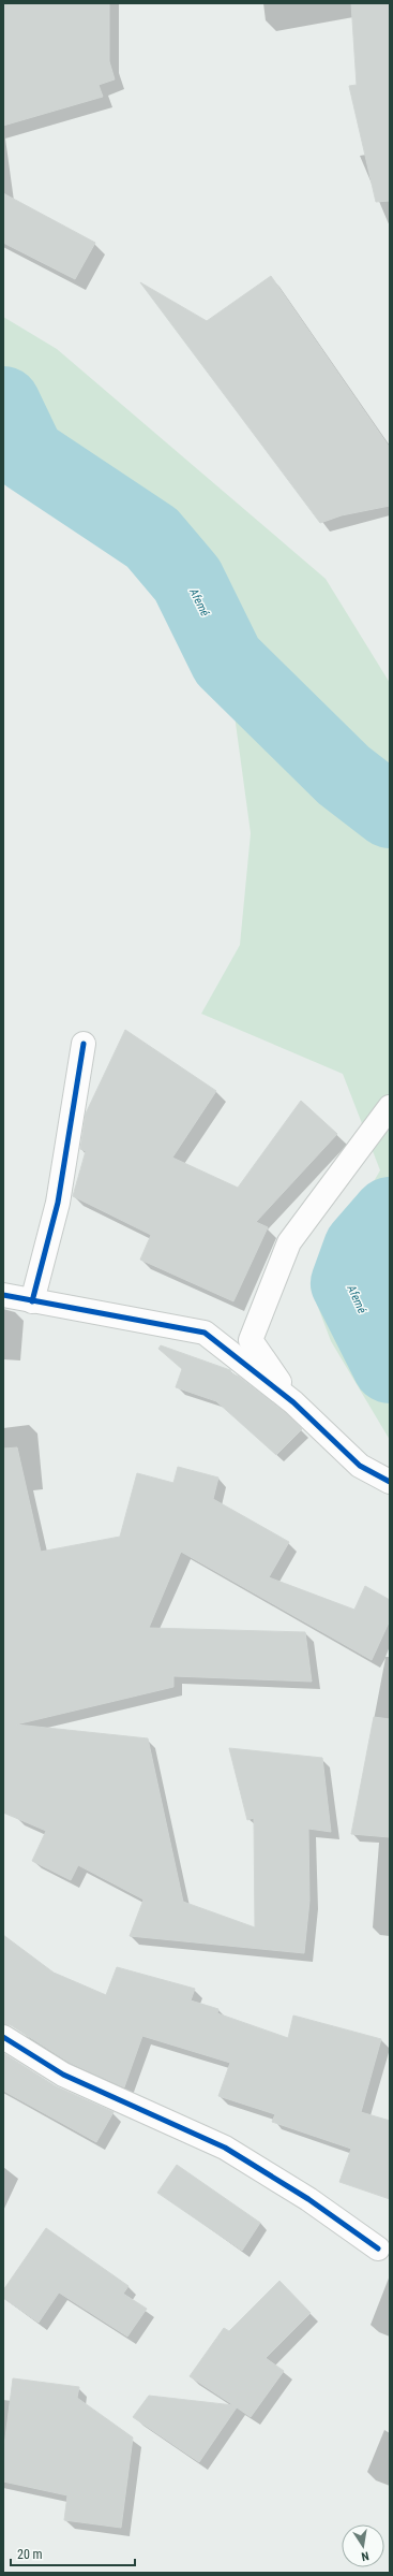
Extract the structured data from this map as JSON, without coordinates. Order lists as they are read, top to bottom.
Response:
{
  "water": ["Afemé"],
  "scale_bar": "20 m",
  "north": "bottom"
}
